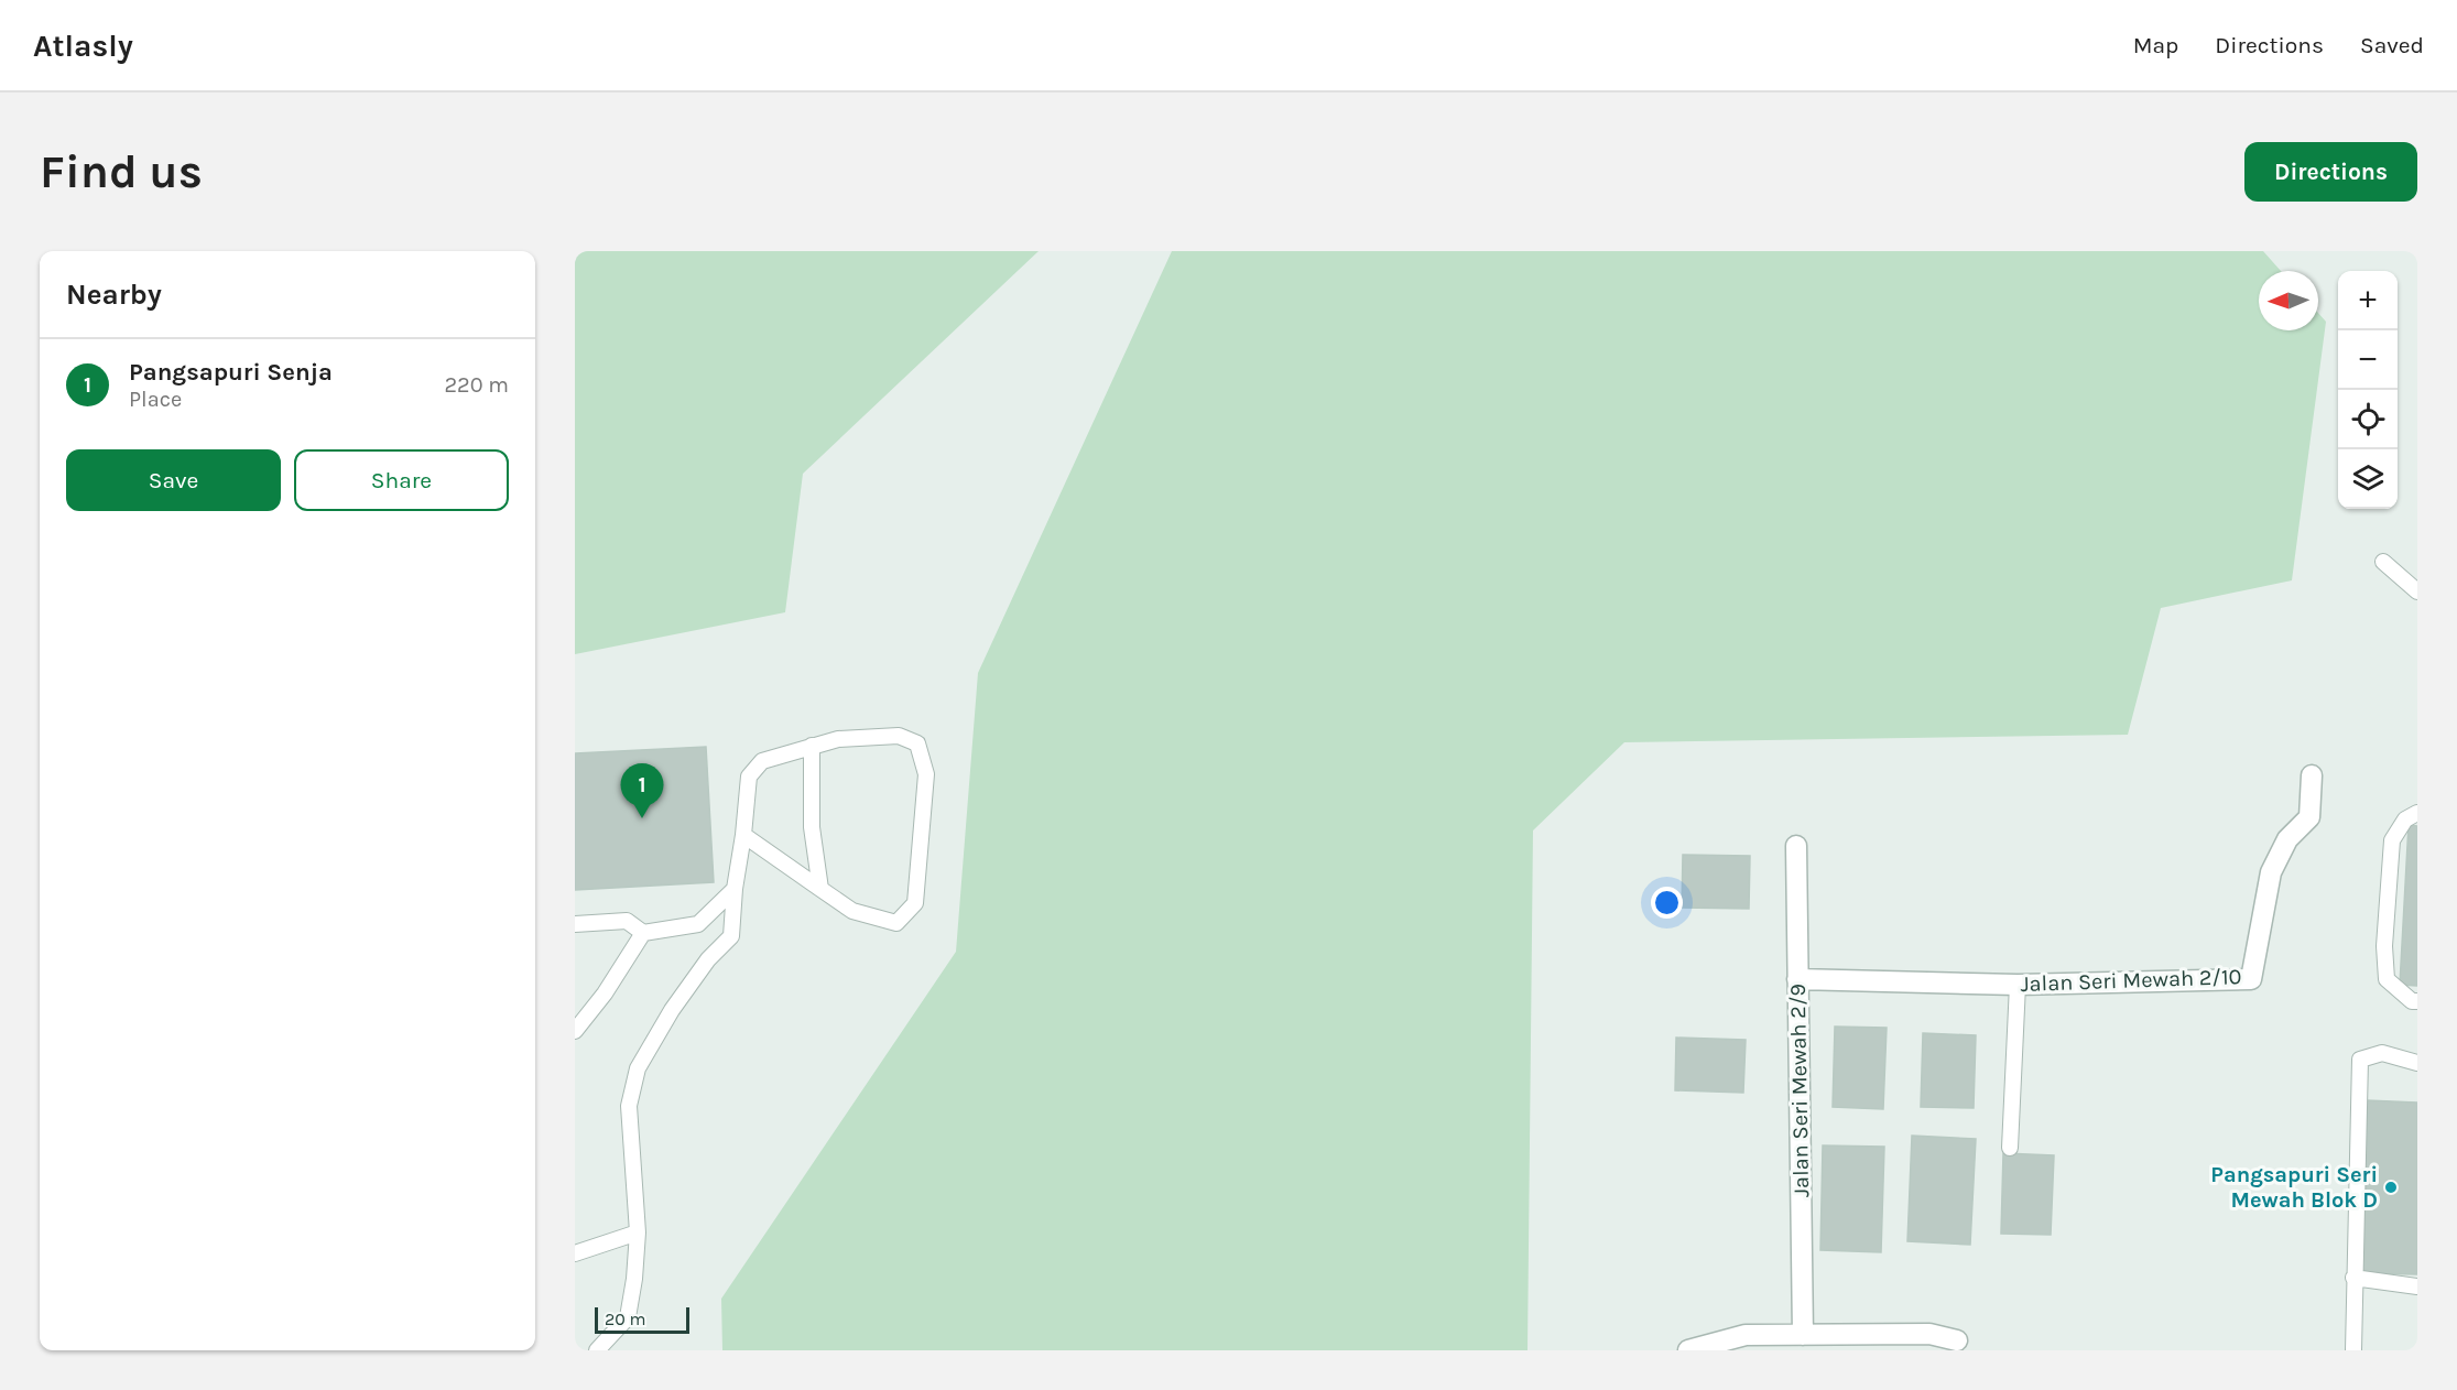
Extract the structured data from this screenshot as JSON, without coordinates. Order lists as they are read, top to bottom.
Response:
{
  "streets": {
    "street": ["Jalan Seri Mewah 2/10", "Jalan Seri Mewah 2/9"]
  },
  "crossings": [
    ["Jalan Seri Mewah 2/10", "Jalan Seri Mewah 2/9"]
  ],
  "places": ["Pangsapuri Seri Mewah Blok D"],
  "scale_bar": "20 m",
  "north": "left",
  "page": {
    "header": "Atlasly",
    "nav": ["Map", "Directions", "Saved"],
    "buttons": [
      "Directions",
      ["Save", "Share"]
    ],
    "title": "Find us",
    "heading": "Nearby",
    "map_buttons": ["+", "−"],
    "list": [
      {
        "mark": "1",
        "name": "Pangsapuri Senja",
        "note": "Place",
        "value": "220 m"
      }
    ],
    "pins": "1",
    "scale": "20 m"
  }
}
